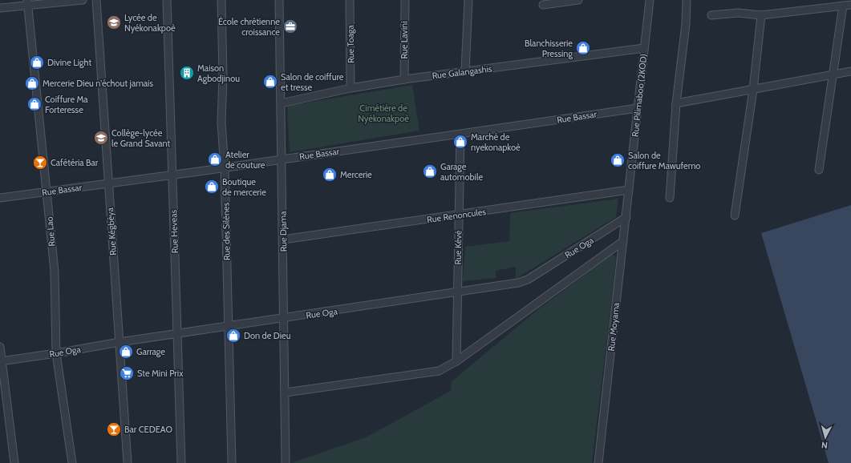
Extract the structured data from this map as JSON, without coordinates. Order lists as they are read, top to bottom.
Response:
{
  "streets": {
    "street": [
      "Rue Lavini",
      "Rue Toaga",
      "Rue Galangashis",
      "Rue Pilimaboo (2KOD)",
      "Rue Bassar",
      "Rue Renoncules",
      "Rue Lao",
      "Rue Kégbéya",
      "Rue Heveas",
      "Rue des Silènes",
      "Rue Djama",
      "Rue Kévé",
      "Rue Oga",
      "Rue Moyama"
    ]
  },
  "crossings": [
    ["Rue Lavini", "Rue Galangashis"],
    ["Rue Toaga", "Rue Galangashis"],
    ["Rue Galangashis", "Rue Pilimaboo (2KOD)"],
    ["Rue Galangashis", "Rue Djama"],
    ["Rue Pilimaboo (2KOD)", "Rue Bassar"],
    ["Rue Pilimaboo (2KOD)", "Rue Renoncules"],
    ["Rue Pilimaboo (2KOD)", "Rue Moyama"],
    ["Rue Bassar", "Rue Lao"],
    ["Rue Bassar", "Rue Kégbéya"],
    ["Rue Bassar", "Rue Heveas"],
    ["Rue Bassar", "Rue des Silènes"],
    ["Rue Bassar", "Rue Djama"],
    ["Rue Bassar", "Rue Kévé"],
    ["Rue Renoncules", "Rue Djama"],
    ["Rue Renoncules", "Rue Kévé"],
    ["Rue Renoncules", "Rue Moyama"],
    ["Rue Lao", "Rue Oga"],
    ["Rue Kégbéya", "Rue Oga"],
    ["Rue Heveas", "Rue Oga"],
    ["Rue des Silènes", "Rue Oga"],
    ["Rue Djama", "Rue Oga"],
    ["Rue Kévé", "Rue Oga"],
    ["Rue Oga", "Rue Moyama"]
  ],
  "parks": ["Cimétière de Nyékonakpoè"],
  "places": {
    "school or university": ["Lycée de Nyékonakpoè", "Collège-lycée le Grand Savant"],
    "office": ["École chrétienne croissance"],
    "shop": [
      "Blanchisserie Pressing",
      "Divine Light",
      "Salon de coiffure et tresse",
      "Mercerie Dieu n'échout jamais",
      "Coiffure Ma Forteresse",
      "Marché de nyekonapkoè",
      "Atelier de couture",
      "Salon de coiffure Mawufemo",
      "Garage automobile",
      "Mercerie",
      "Boutique de mercerie",
      "Don de Dieu",
      "Garrage"
    ],
    "building": ["Maison Agbodjinou"],
    "bar": ["Cafétéria Bar", "Bar CEDEAO"],
    "supermarket": ["Ste Mini Prix"]
  },
  "north": "bottom"
}
